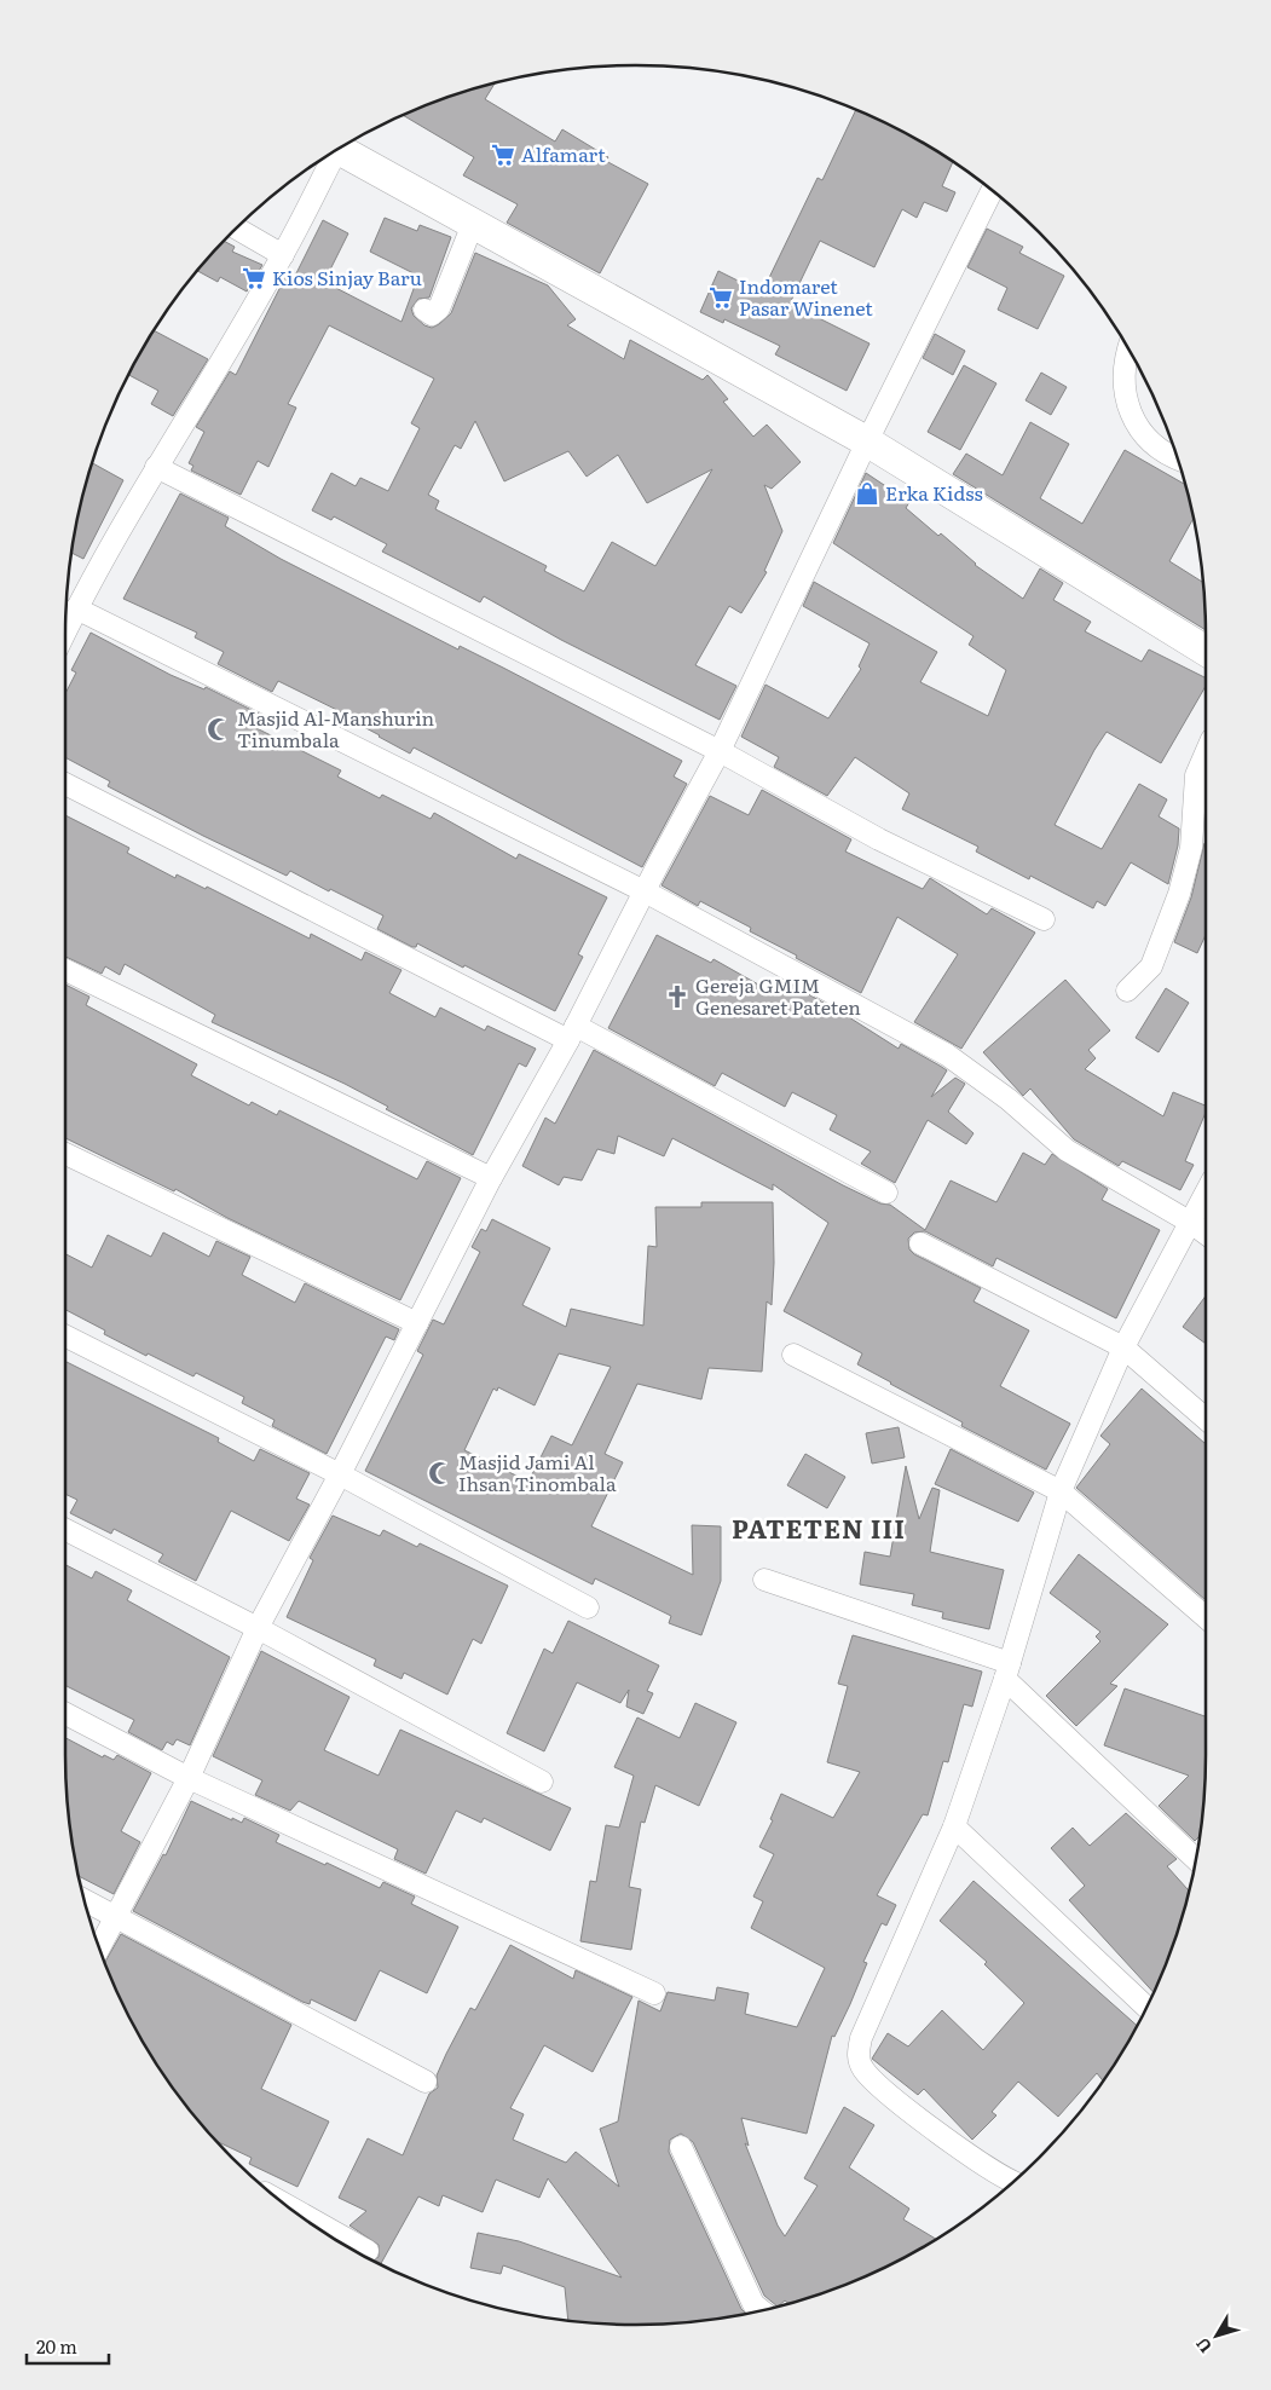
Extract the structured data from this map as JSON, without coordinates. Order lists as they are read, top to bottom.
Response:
{
  "districts": ["PATETEN III"],
  "places": {
    "supermarket": ["Alfamart", "Kios Sinjay Baru", "Indomaret Pasar Winenet"],
    "shop": ["Erka Kidss"],
    "mosque": ["Masjid Al-Manshurin Tinumbala", "Masjid Jami Al Ihsan Tinombala"],
    "church": ["Gereja GMIM Genesaret Pateten"]
  },
  "scale_bar": "20 m",
  "north": "bottom left"
}
